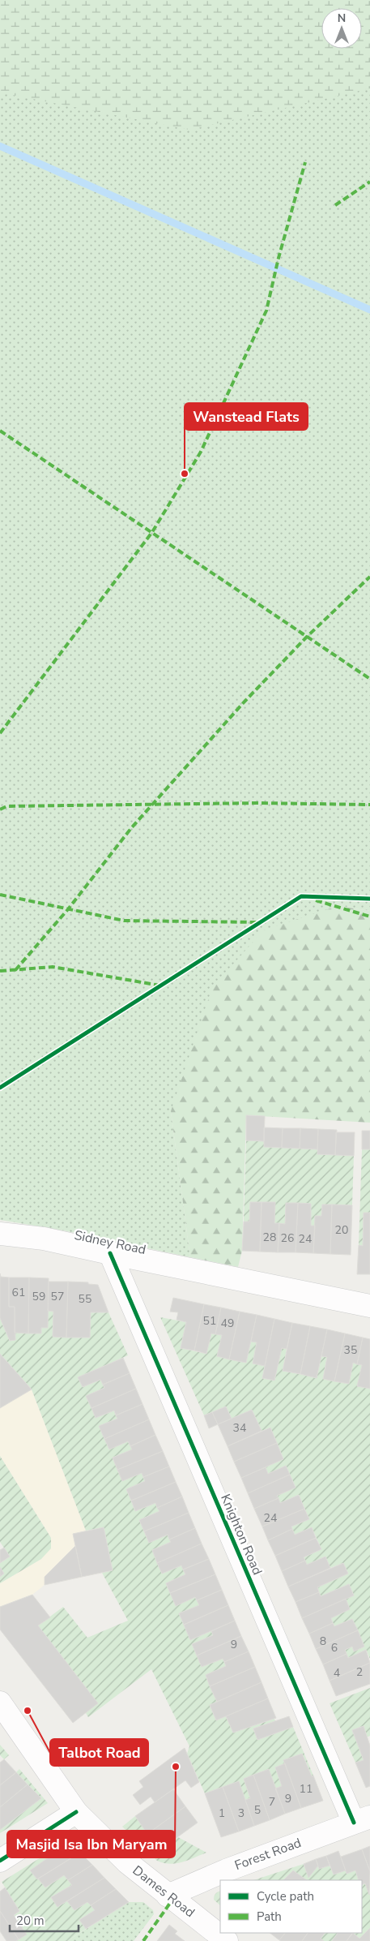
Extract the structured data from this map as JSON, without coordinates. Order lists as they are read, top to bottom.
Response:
{
  "streets": {
    "street": [
      "Sidney Road",
      "Knighton Road",
      "Forest Road",
      "Dames Road"
    ]
  },
  "crossings": [
    ["Sidney Road", "Knighton Road"],
    ["Knighton Road", "Forest Road"],
    ["Forest Road", "Dames Road"]
  ],
  "places": ["Wanstead Flats", "Talbot Road", "Masjid Isa Ibn Maryam"],
  "house_numbers": [
    "20",
    "28",
    "26",
    "24",
    "61",
    "59",
    "57",
    "55",
    "51",
    "49",
    "35",
    "34",
    "24",
    "8",
    "9",
    "6",
    "2",
    "4",
    "11",
    "9",
    "7",
    "5",
    "1",
    "3"
  ],
  "legend": ["Cycle path", "Path"],
  "scale_bar": "20 m",
  "north": "top"
}
